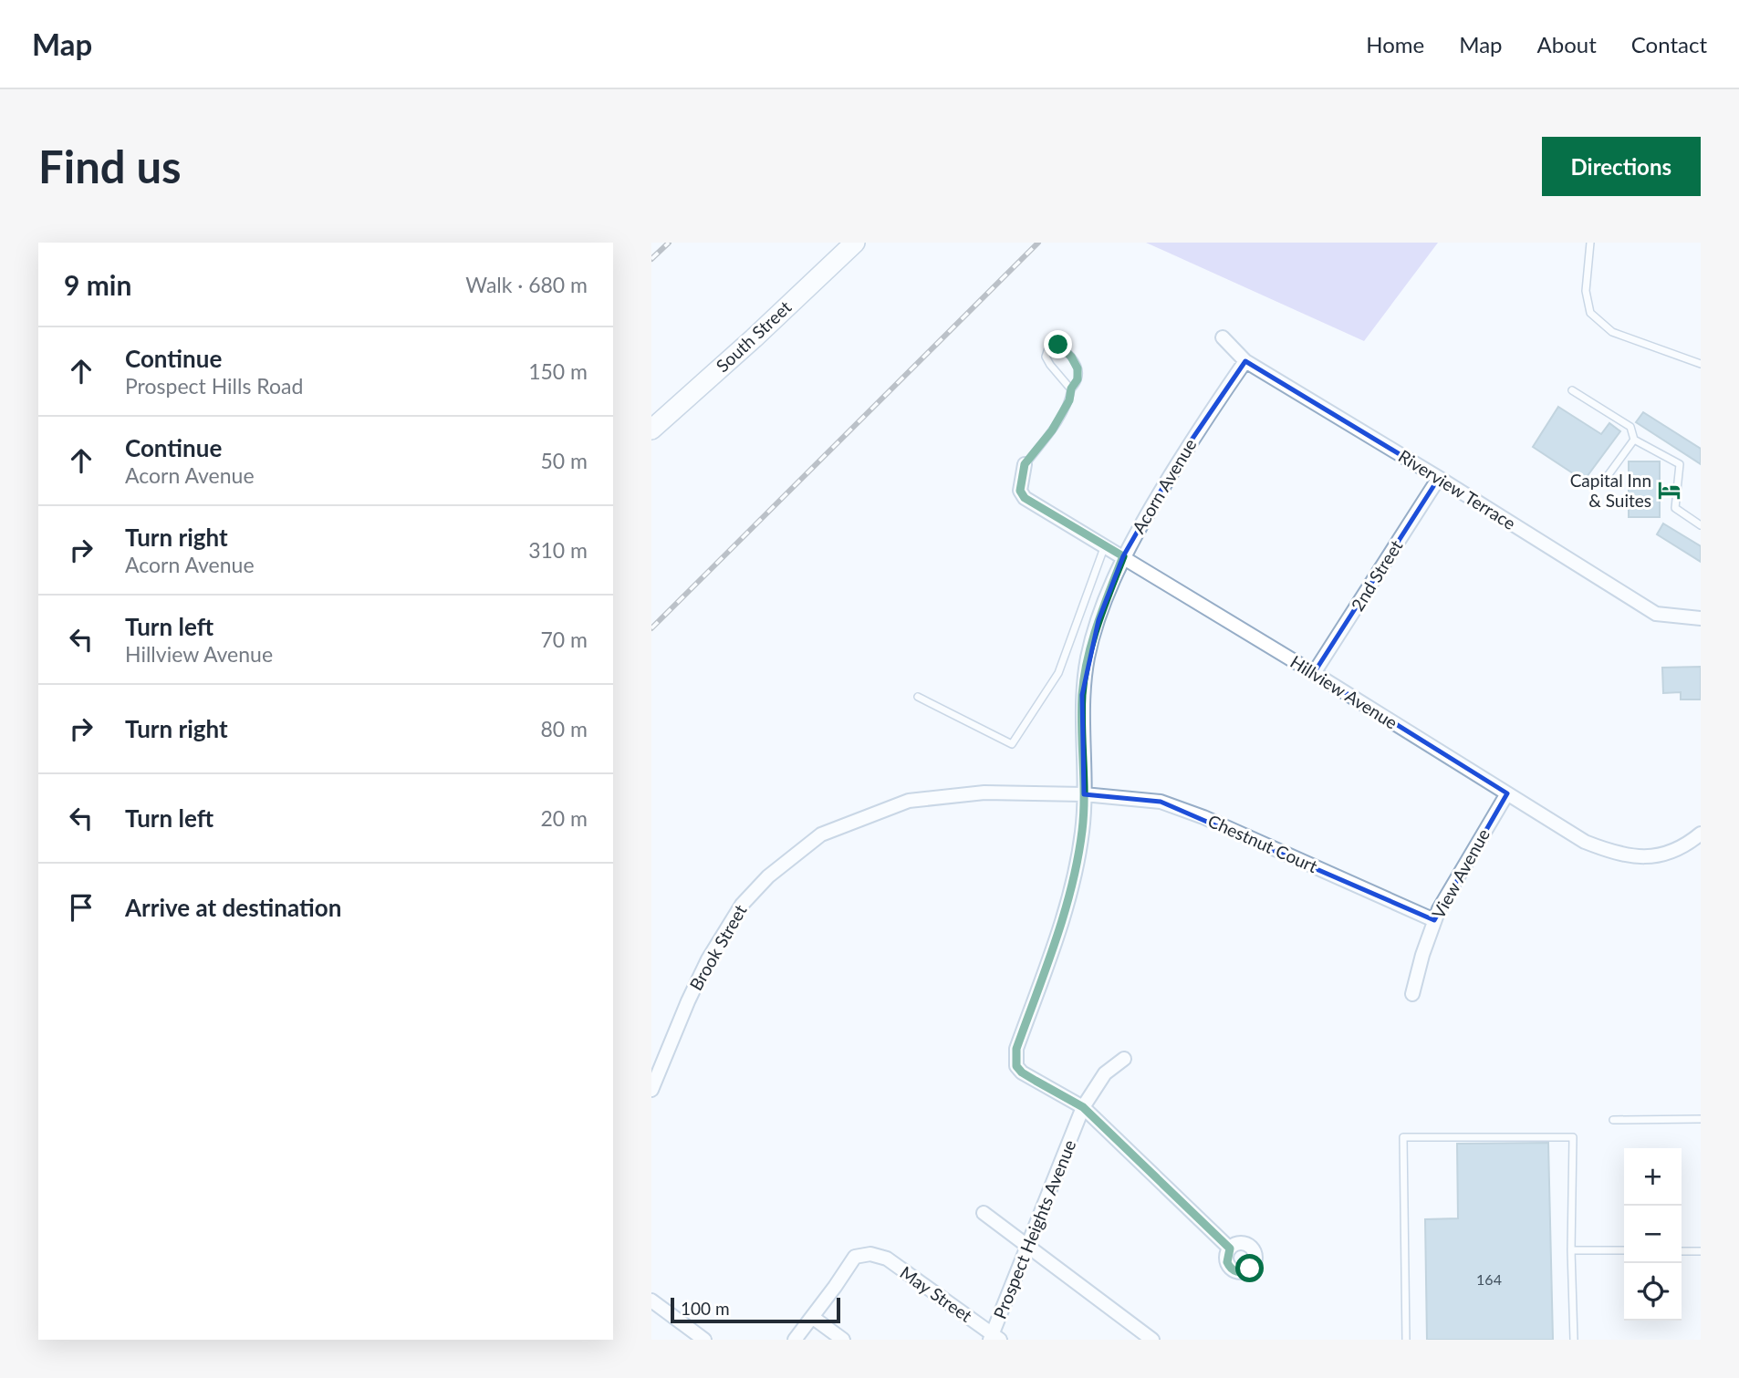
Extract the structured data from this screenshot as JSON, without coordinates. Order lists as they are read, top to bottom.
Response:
{
  "streets": {
    "main road": ["South Street"],
    "street": [
      "Acorn Avenue",
      "Riverview Terrace",
      "2nd Street",
      "Hillview Avenue",
      "Chestnut Court",
      "View Avenue",
      "Brook Street",
      "Prospect Heights Avenue",
      "May Street"
    ]
  },
  "crossings": [
    ["Acorn Avenue", "Riverview Terrace"],
    ["Acorn Avenue", "Hillview Avenue"],
    ["Acorn Avenue", "Chestnut Court"],
    ["Acorn Avenue", "Brook Street"],
    ["Acorn Avenue", "Prospect Heights Avenue"],
    ["Riverview Terrace", "2nd Street"],
    ["2nd Street", "Hillview Avenue"],
    ["Hillview Avenue", "View Avenue"],
    ["Chestnut Court", "View Avenue"],
    ["Chestnut Court", "Brook Street"],
    ["Prospect Heights Avenue", "May Street"]
  ],
  "places": {
    "hotel": ["Capital Inn & Suites"]
  },
  "house_numbers": ["164"],
  "scale_bar": "100 m",
  "page": {
    "header": "Map",
    "nav": [
      "Home",
      "Map",
      "About",
      "Contact"
    ],
    "buttons": "Directions",
    "title": "Find us",
    "heading": ["9 min", "Walk · 680 m"],
    "list": [
      ["Continue", "Prospect Hills Road", "150 m"],
      ["Continue", "Acorn Avenue", "50 m"],
      ["Turn right", "Acorn Avenue", "310 m"],
      ["Turn left", "Hillview Avenue", "70 m"],
      ["Turn right", "80 m"],
      ["Turn left", "20 m"],
      "Arrive at destination"
    ],
    "map_buttons": ["+", "−"],
    "scale": "100 m"
  }
}
